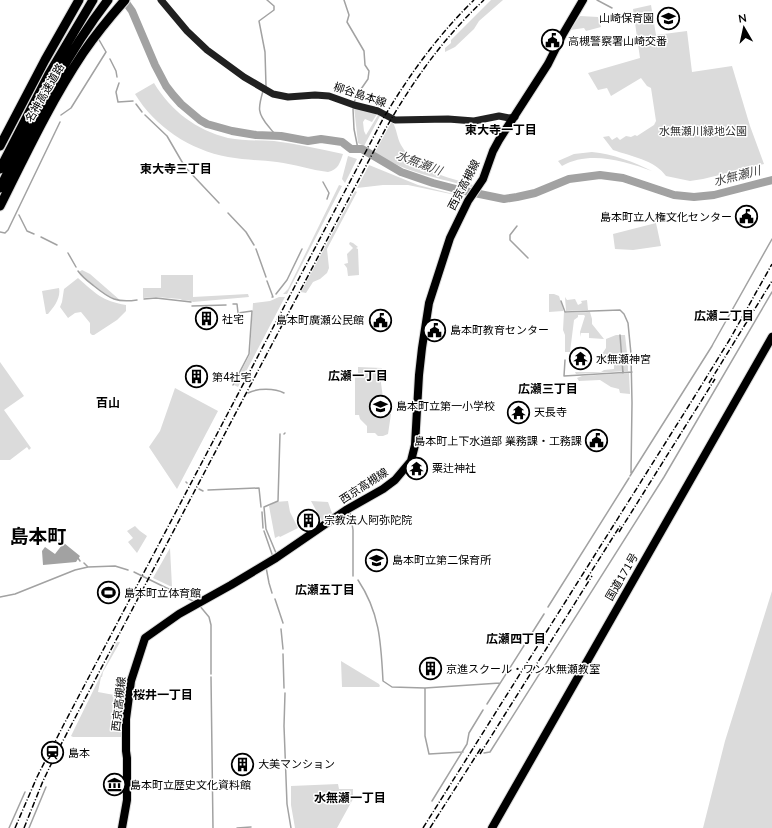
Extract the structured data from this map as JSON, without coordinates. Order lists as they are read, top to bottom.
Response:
{
  "streets": {
    "highway": ["名神高速道路"],
    "main road": ["柳谷島本線", "西京高槻線", "国道171号"]
  },
  "crossings": [
    ["柳谷島本線", "西京高槻線"]
  ],
  "districts": [
    "東大寺一丁目",
    "東大寺三丁目",
    "広瀬二丁目",
    "広瀬一丁目",
    "広瀬三丁目",
    "百山",
    "島本町",
    "広瀬五丁目",
    "広瀬四丁目",
    "桜井一丁目",
    "水無瀬一丁目"
  ],
  "water": ["水無瀬川"],
  "parks": ["水無瀬川緑地公園"],
  "places": {
    "school or university": ["山崎保育園", "島本町立第一小学校", "島本町立第二保育所"],
    "public building": [
      "高槻警察署山崎交番",
      "島本町立人権文化センター",
      "島本町廣瀬公民館",
      "島本町教育センター",
      "島本町上下水道部 業務課・工務課"
    ],
    "building": [
      "社宅",
      "第4社宅",
      "宗教法人阿弥陀院",
      "京進スクール・ワン水無瀬教室",
      "大美マンション"
    ],
    "temple": ["水無瀬神宮", "天長寺", "粟辻神社"],
    "sports": ["島本町立体育館"],
    "station": ["島本"],
    "museum": ["島本町立歴史文化資料館"]
  },
  "north": "top"
}
